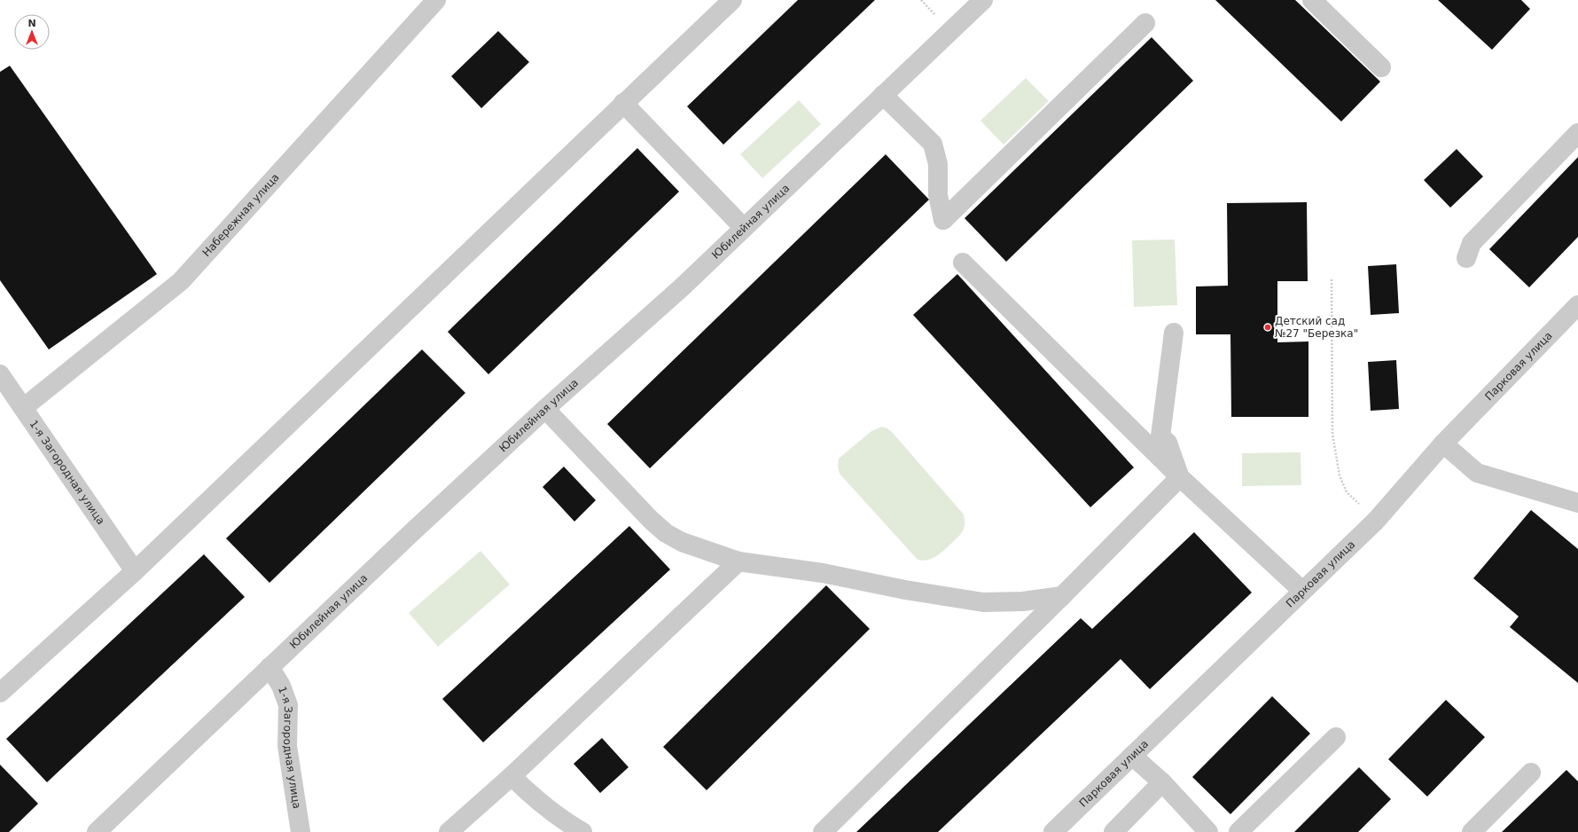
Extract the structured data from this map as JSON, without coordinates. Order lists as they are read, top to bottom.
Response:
{
  "streets": {
    "street": [
      "Набережная улица",
      "Юбилейная улица",
      "Парковая улица",
      "1-я Загородная улица"
    ]
  },
  "crossings": [
    ["Набережная улица", "1-я Загородная улица"],
    ["Юбилейная улица", "1-я Загородная улица"]
  ],
  "places": ["Детский сад №27 \"Березка\""],
  "north": "top"
}
